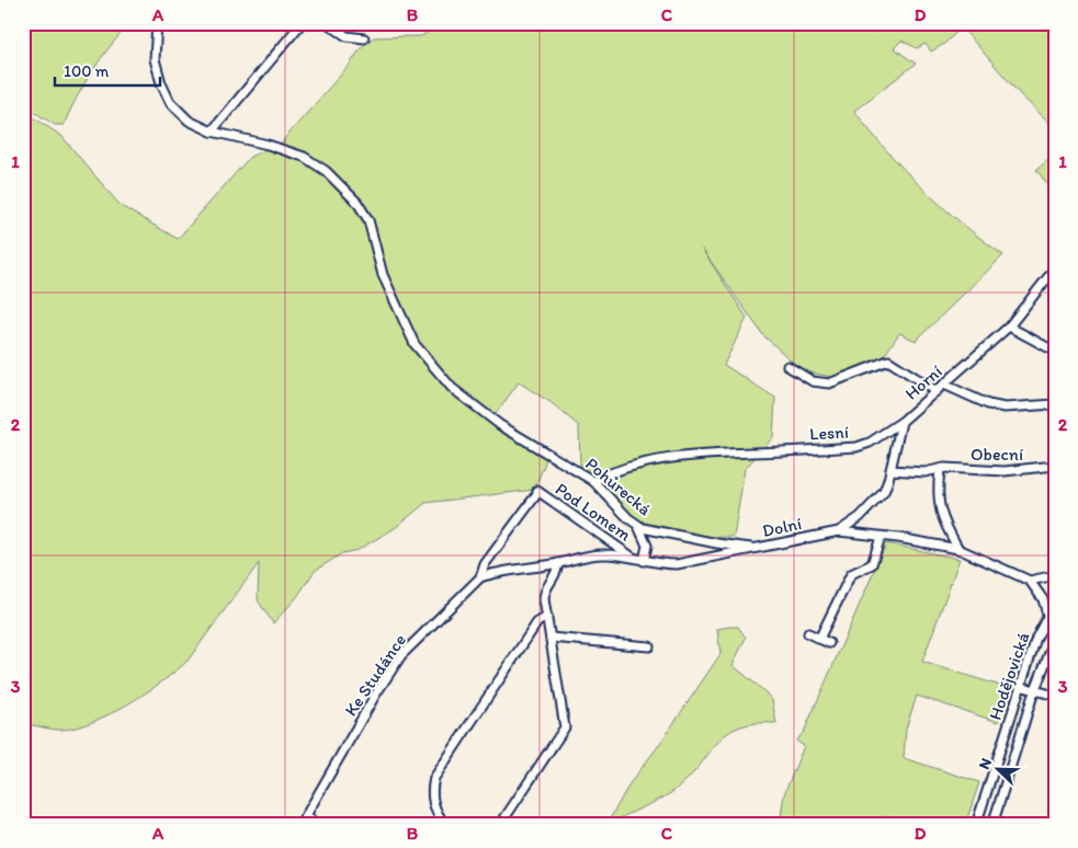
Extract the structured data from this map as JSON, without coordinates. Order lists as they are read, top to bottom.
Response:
{
  "streets": {
    "street": [
      "Horní",
      "Lesní",
      "Obecní",
      "Pohůrecká",
      "Pod Lomem",
      "Dolní",
      "Ke Studánce",
      "Hodějovická"
    ]
  },
  "crossings": [
    ["Horní", "Lesní"],
    ["Horní", "Obecní"],
    ["Horní", "Dolní"],
    ["Lesní", "Pohůrecká"],
    ["Pohůrecká", "Dolní"],
    ["Pod Lomem", "Dolní"],
    ["Pod Lomem", "Ke Studánce"],
    ["Dolní", "Ke Studánce"]
  ],
  "scale_bar": "100 m",
  "north": "top left",
  "grid": {
    "columns": [
      "A",
      "B",
      "C",
      "D"
    ],
    "rows": ["1", "2", "3"]
  }
}
